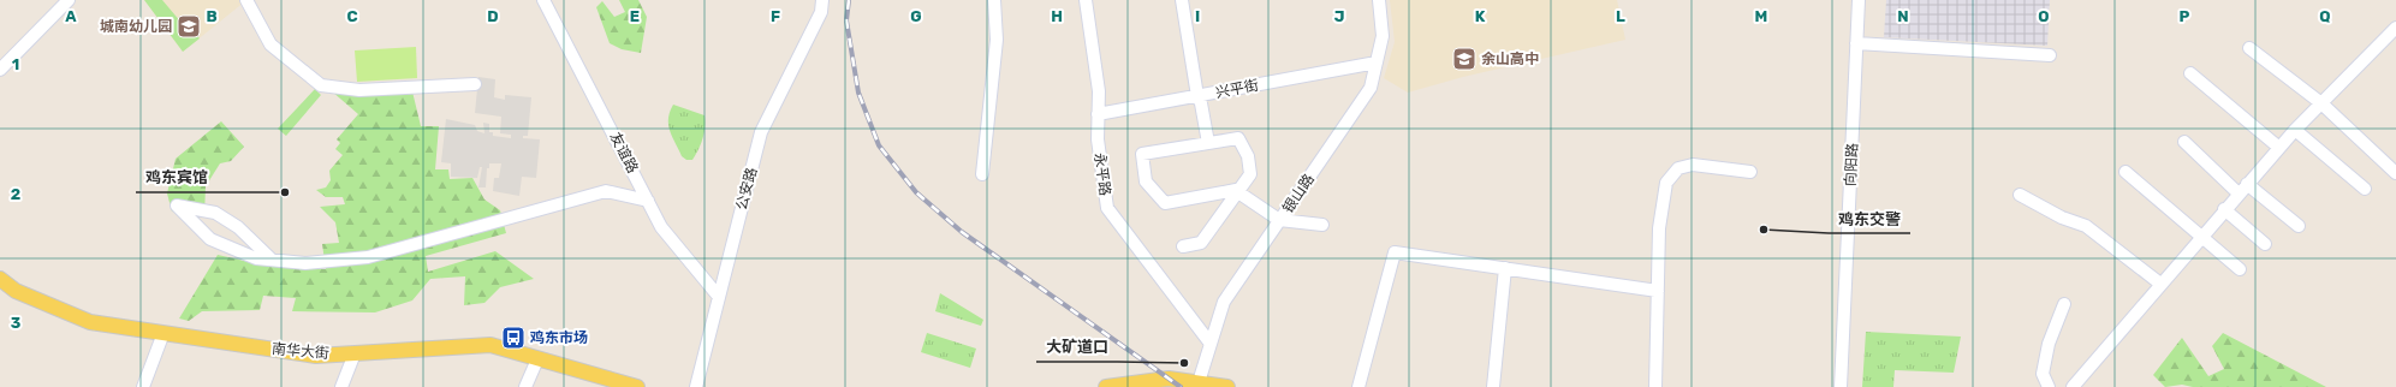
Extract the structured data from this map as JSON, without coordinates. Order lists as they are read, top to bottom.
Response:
{
  "streets": {
    "main road": ["南华大街"],
    "street": [
      "兴平街",
      "友谊路",
      "向阳路",
      "永平路",
      "公安路",
      "银山路"
    ]
  },
  "crossings": [
    ["兴平街", "永平路"],
    ["兴平街", "银山路"],
    ["友谊路", "公安路"],
    ["永平路", "银山路"]
  ],
  "places": {
    "school or university": ["城南幼儿园", "余山高中"],
    "other": ["鸡东宾馆", "鸡东交警", "大矿道口"],
    "bus stop": ["鸡东市场"]
  },
  "grid": {
    "columns": [
      "A",
      "B",
      "C",
      "D",
      "E",
      "F",
      "G",
      "H",
      "I",
      "J",
      "K",
      "L",
      "M",
      "N",
      "O",
      "P",
      "Q"
    ],
    "rows": ["1", "2", "3"]
  }
}
